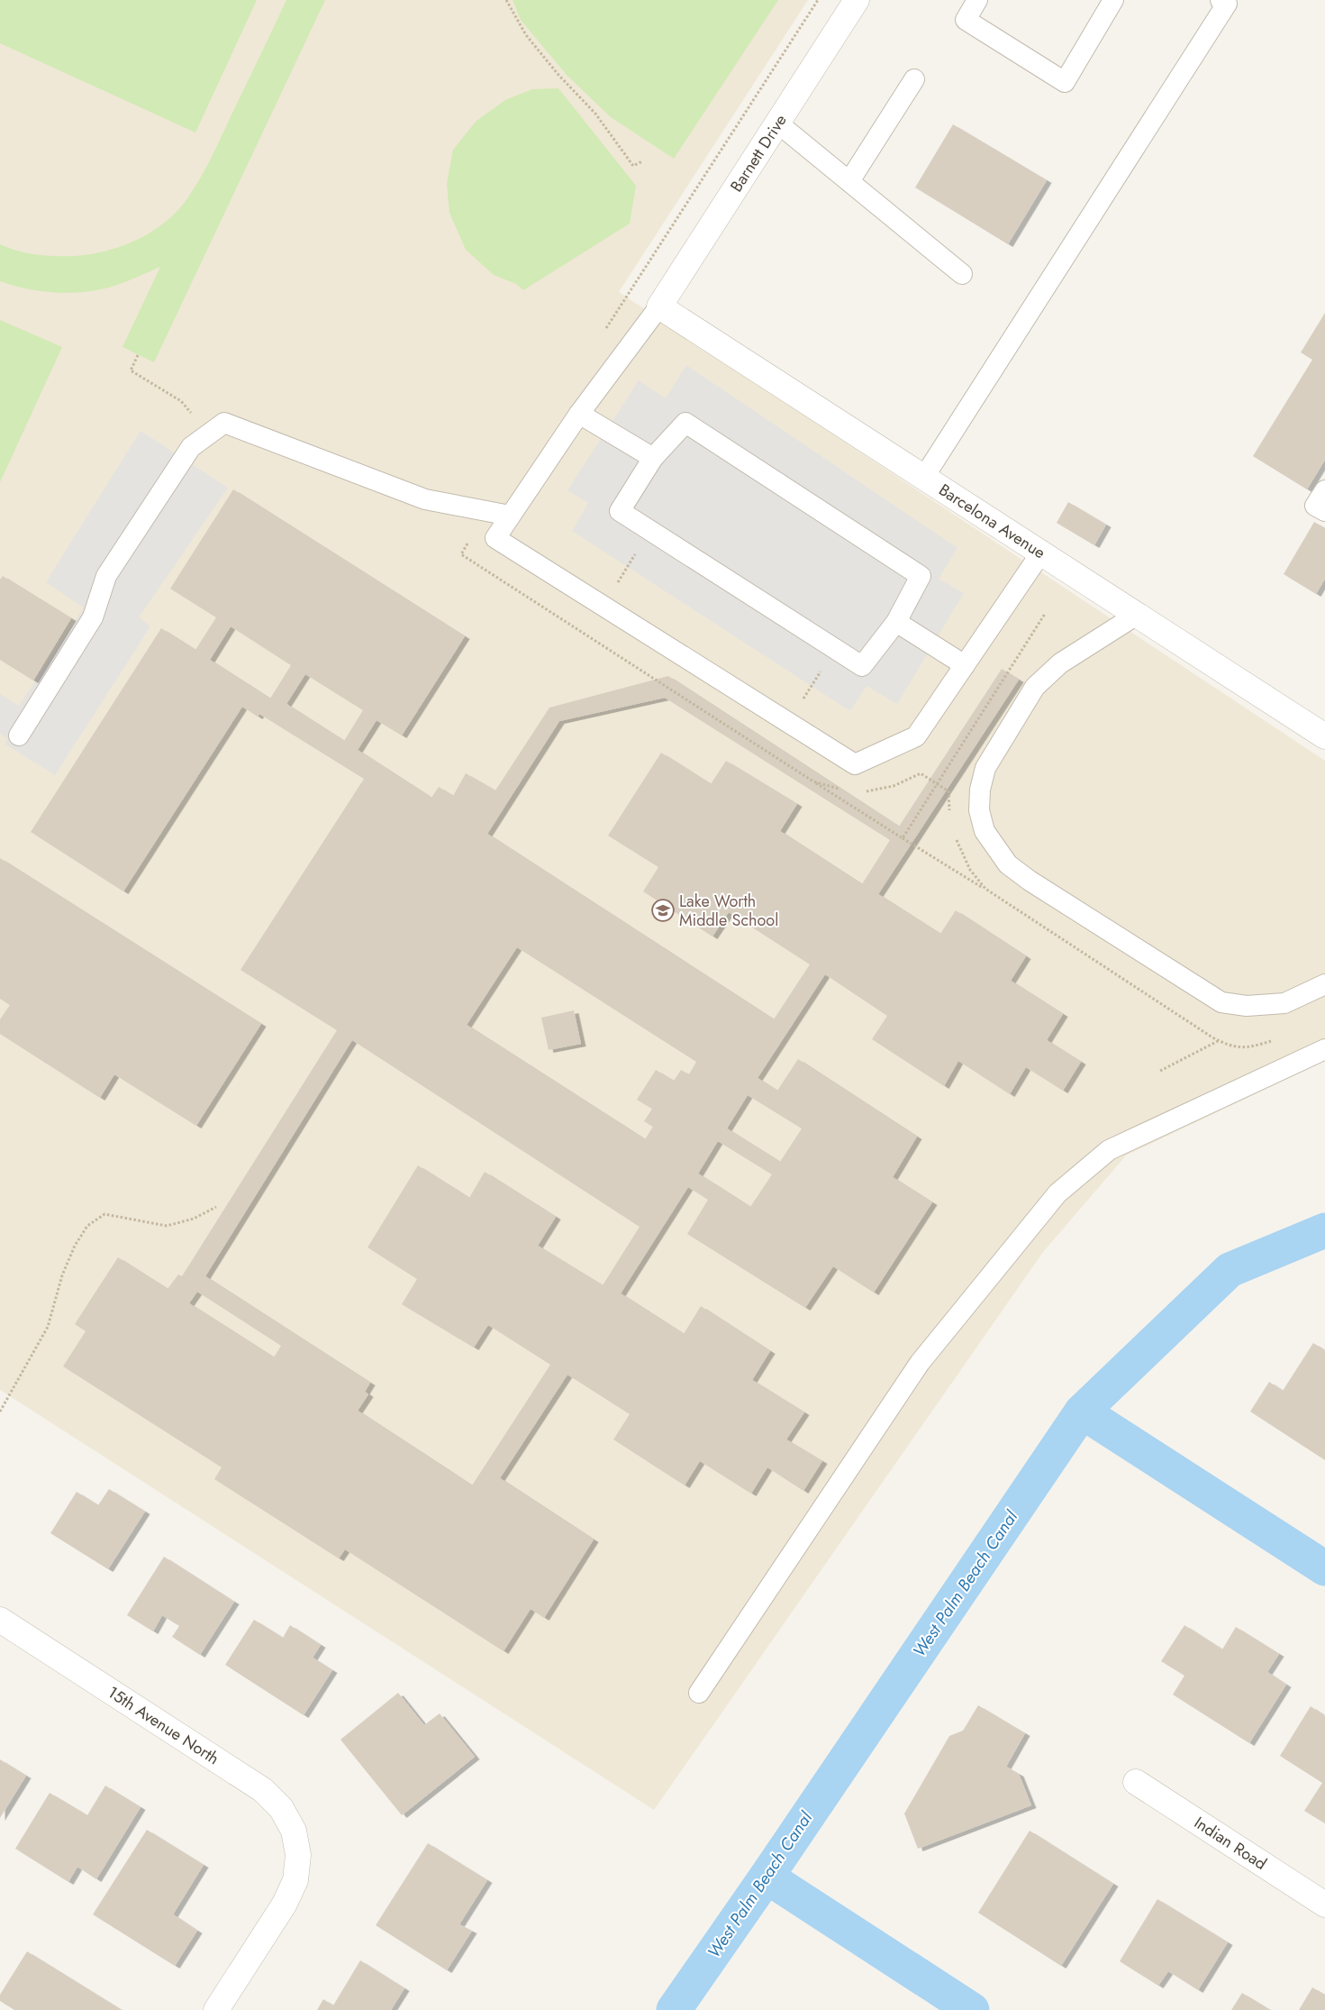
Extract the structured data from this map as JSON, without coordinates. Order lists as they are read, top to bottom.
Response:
{
  "streets": {
    "street": [
      "Barnett Drive",
      "Barcelona Avenue",
      "15th Avenue North",
      "Indian Road"
    ]
  },
  "crossings": [
    ["Barnett Drive", "Barcelona Avenue"]
  ],
  "water": ["West Palm Beach Canal"],
  "places": {
    "school or university": ["Lake Worth Middle School"]
  }
}
